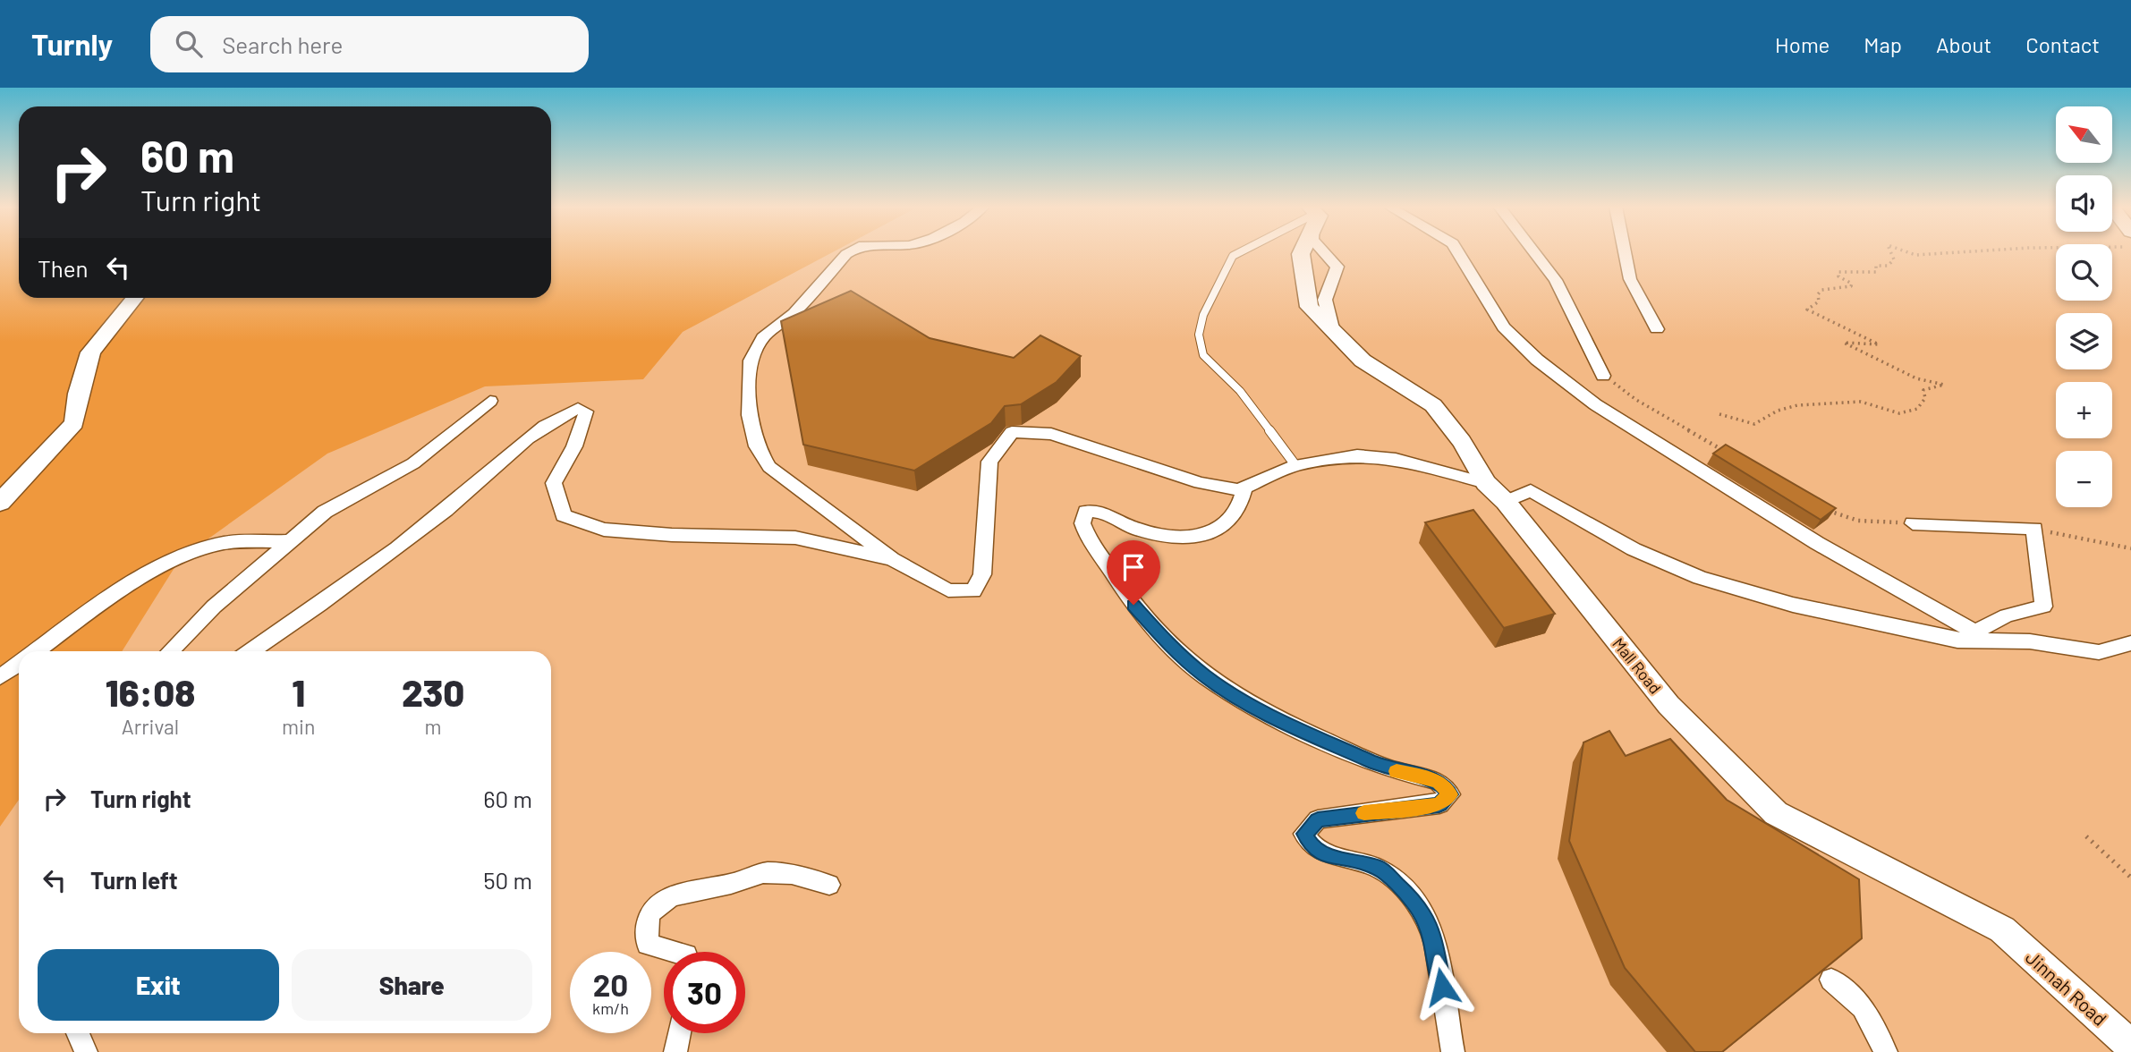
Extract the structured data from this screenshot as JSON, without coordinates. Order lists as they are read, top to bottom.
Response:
{
  "streets": {
    "main road": ["Mall Road", "Jinnah Road"]
  },
  "crossings": [
    ["Mall Road", "Jinnah Road"]
  ],
  "north": "top left",
  "page": {
    "header": "Turnly",
    "search": "Search here",
    "nav": [
      "Home",
      "Map",
      "About",
      "Contact"
    ],
    "map_buttons": ["+", "−"],
    "turn": ["60 m", "Turn right"],
    "then": "Then",
    "eta": [
      "16:08",
      "Arrival",
      "1",
      "min",
      "230",
      "m"
    ],
    "list": [
      {
        "name": "Turn right",
        "value": "60 m"
      },
      {
        "name": "Turn left",
        "value": "50 m"
      }
    ],
    "buttons": ["Exit", "Share"],
    "speed": "20 km/h",
    "limit": "30"
  }
}
